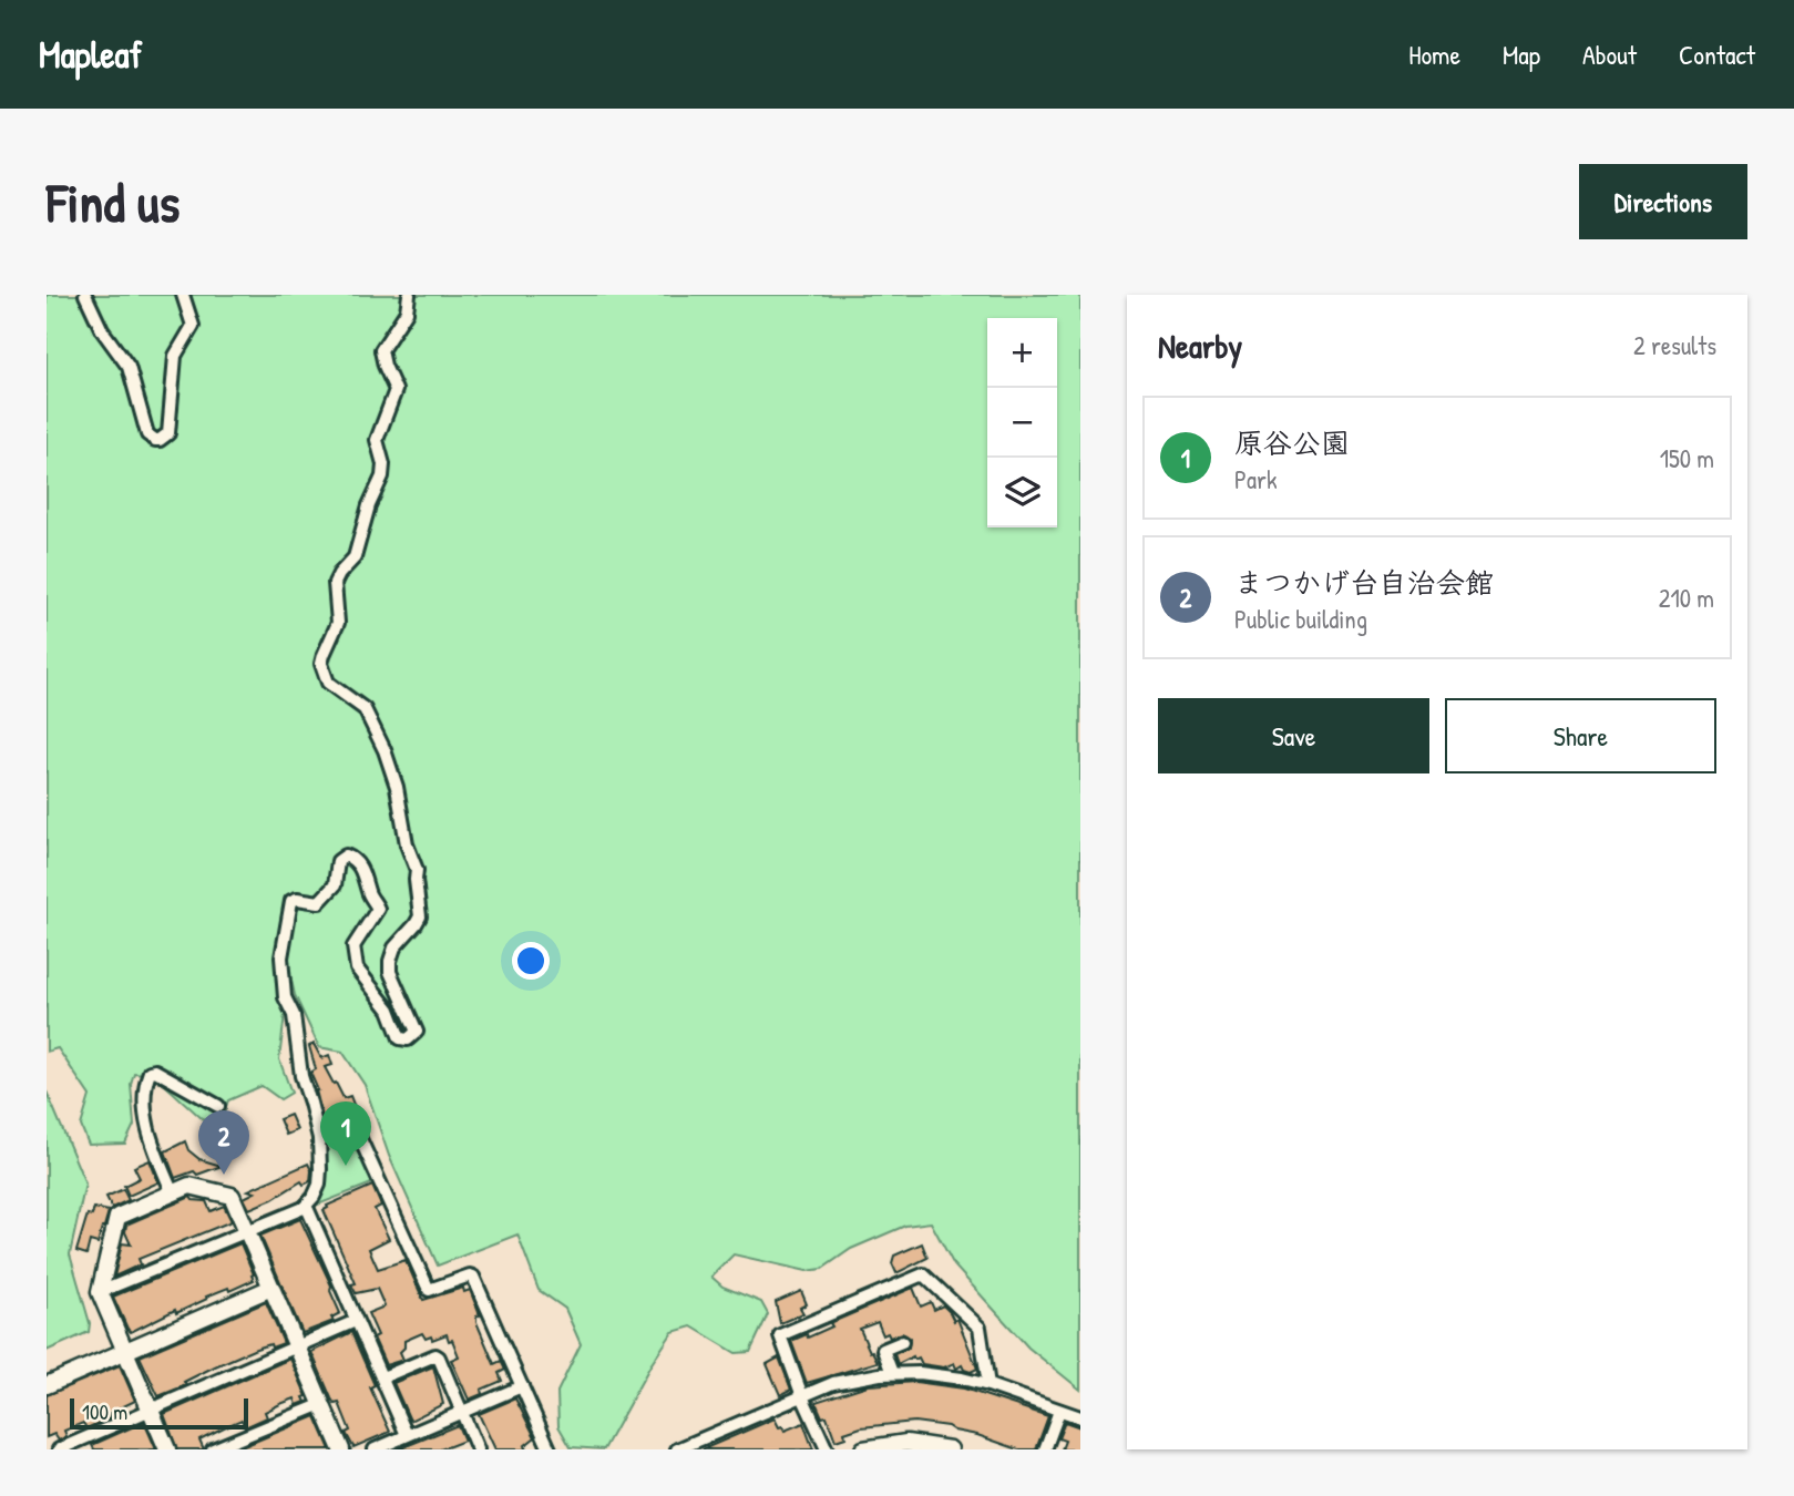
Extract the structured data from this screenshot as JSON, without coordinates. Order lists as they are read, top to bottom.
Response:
{
  "scale_bar": "100 m",
  "page": {
    "header": "Mapleaf",
    "nav": [
      "Home",
      "Map",
      "About",
      "Contact"
    ],
    "buttons": [
      "Directions",
      ["Save", "Share"]
    ],
    "title": "Find us",
    "heading": ["Nearby", "2 results"],
    "map_buttons": ["+", "−"],
    "list": [
      {
        "mark": "1",
        "name": "原谷公園",
        "note": "Park",
        "value": "150 m"
      },
      {
        "mark": "2",
        "name": "まつかげ台自治会館",
        "note": "Public building",
        "value": "210 m"
      }
    ],
    "pins": ["1", "2"],
    "scale": "100 m"
  }
}
